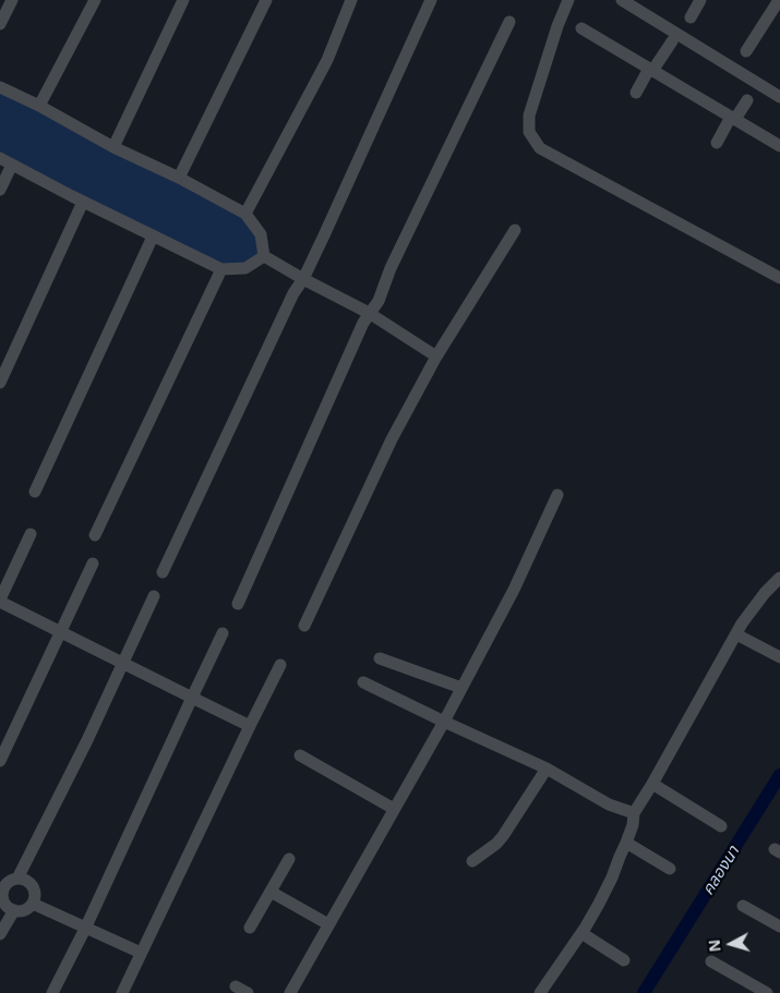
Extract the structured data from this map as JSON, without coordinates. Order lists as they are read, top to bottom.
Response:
{
  "water": ["คลองนา"],
  "north": "left"
}
